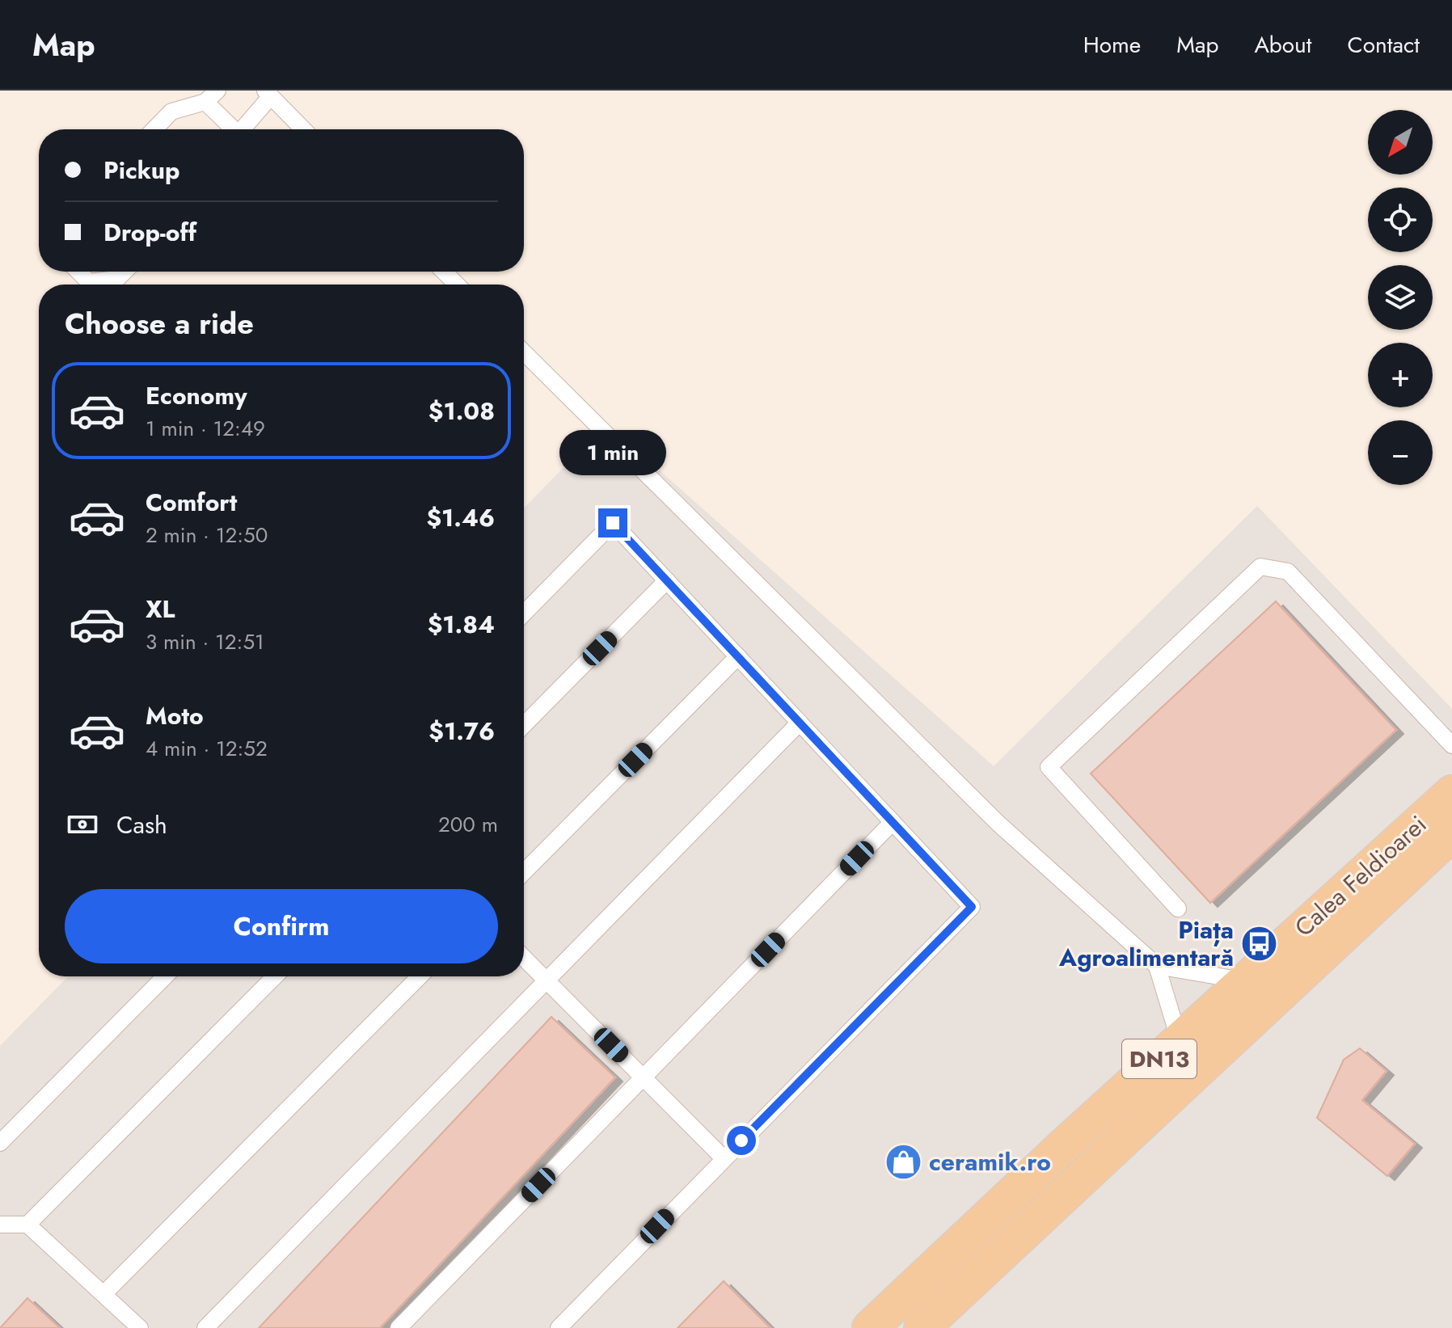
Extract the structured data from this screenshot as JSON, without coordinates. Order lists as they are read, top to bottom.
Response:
{
  "streets": {
    "main road": ["Calea Feldioarei", "DN13"]
  },
  "places": {
    "bus stop": ["Piața Agroalimentară"],
    "shop": ["ceramik.ro"]
  },
  "north": "bottom left",
  "page": {
    "header": "Map",
    "nav": [
      "Home",
      "Map",
      "About",
      "Contact"
    ],
    "map_buttons": ["+", "−"],
    "banner": ["Pickup", "Drop-off"],
    "heading": "Choose a ride",
    "list": [
      {
        "name": "Economy",
        "note": "1 min · 12:49",
        "value": "$1.08"
      },
      {
        "name": "Comfort",
        "note": "2 min · 12:50",
        "value": "$1.46"
      },
      {
        "name": "XL",
        "note": "3 min · 12:51",
        "value": "$1.84"
      },
      {
        "name": "Moto",
        "note": "4 min · 12:52",
        "value": "$1.76"
      }
    ],
    "bubble": "1 min",
    "pay": ["Cash", "200 m"],
    "buttons": "Confirm"
  }
}
